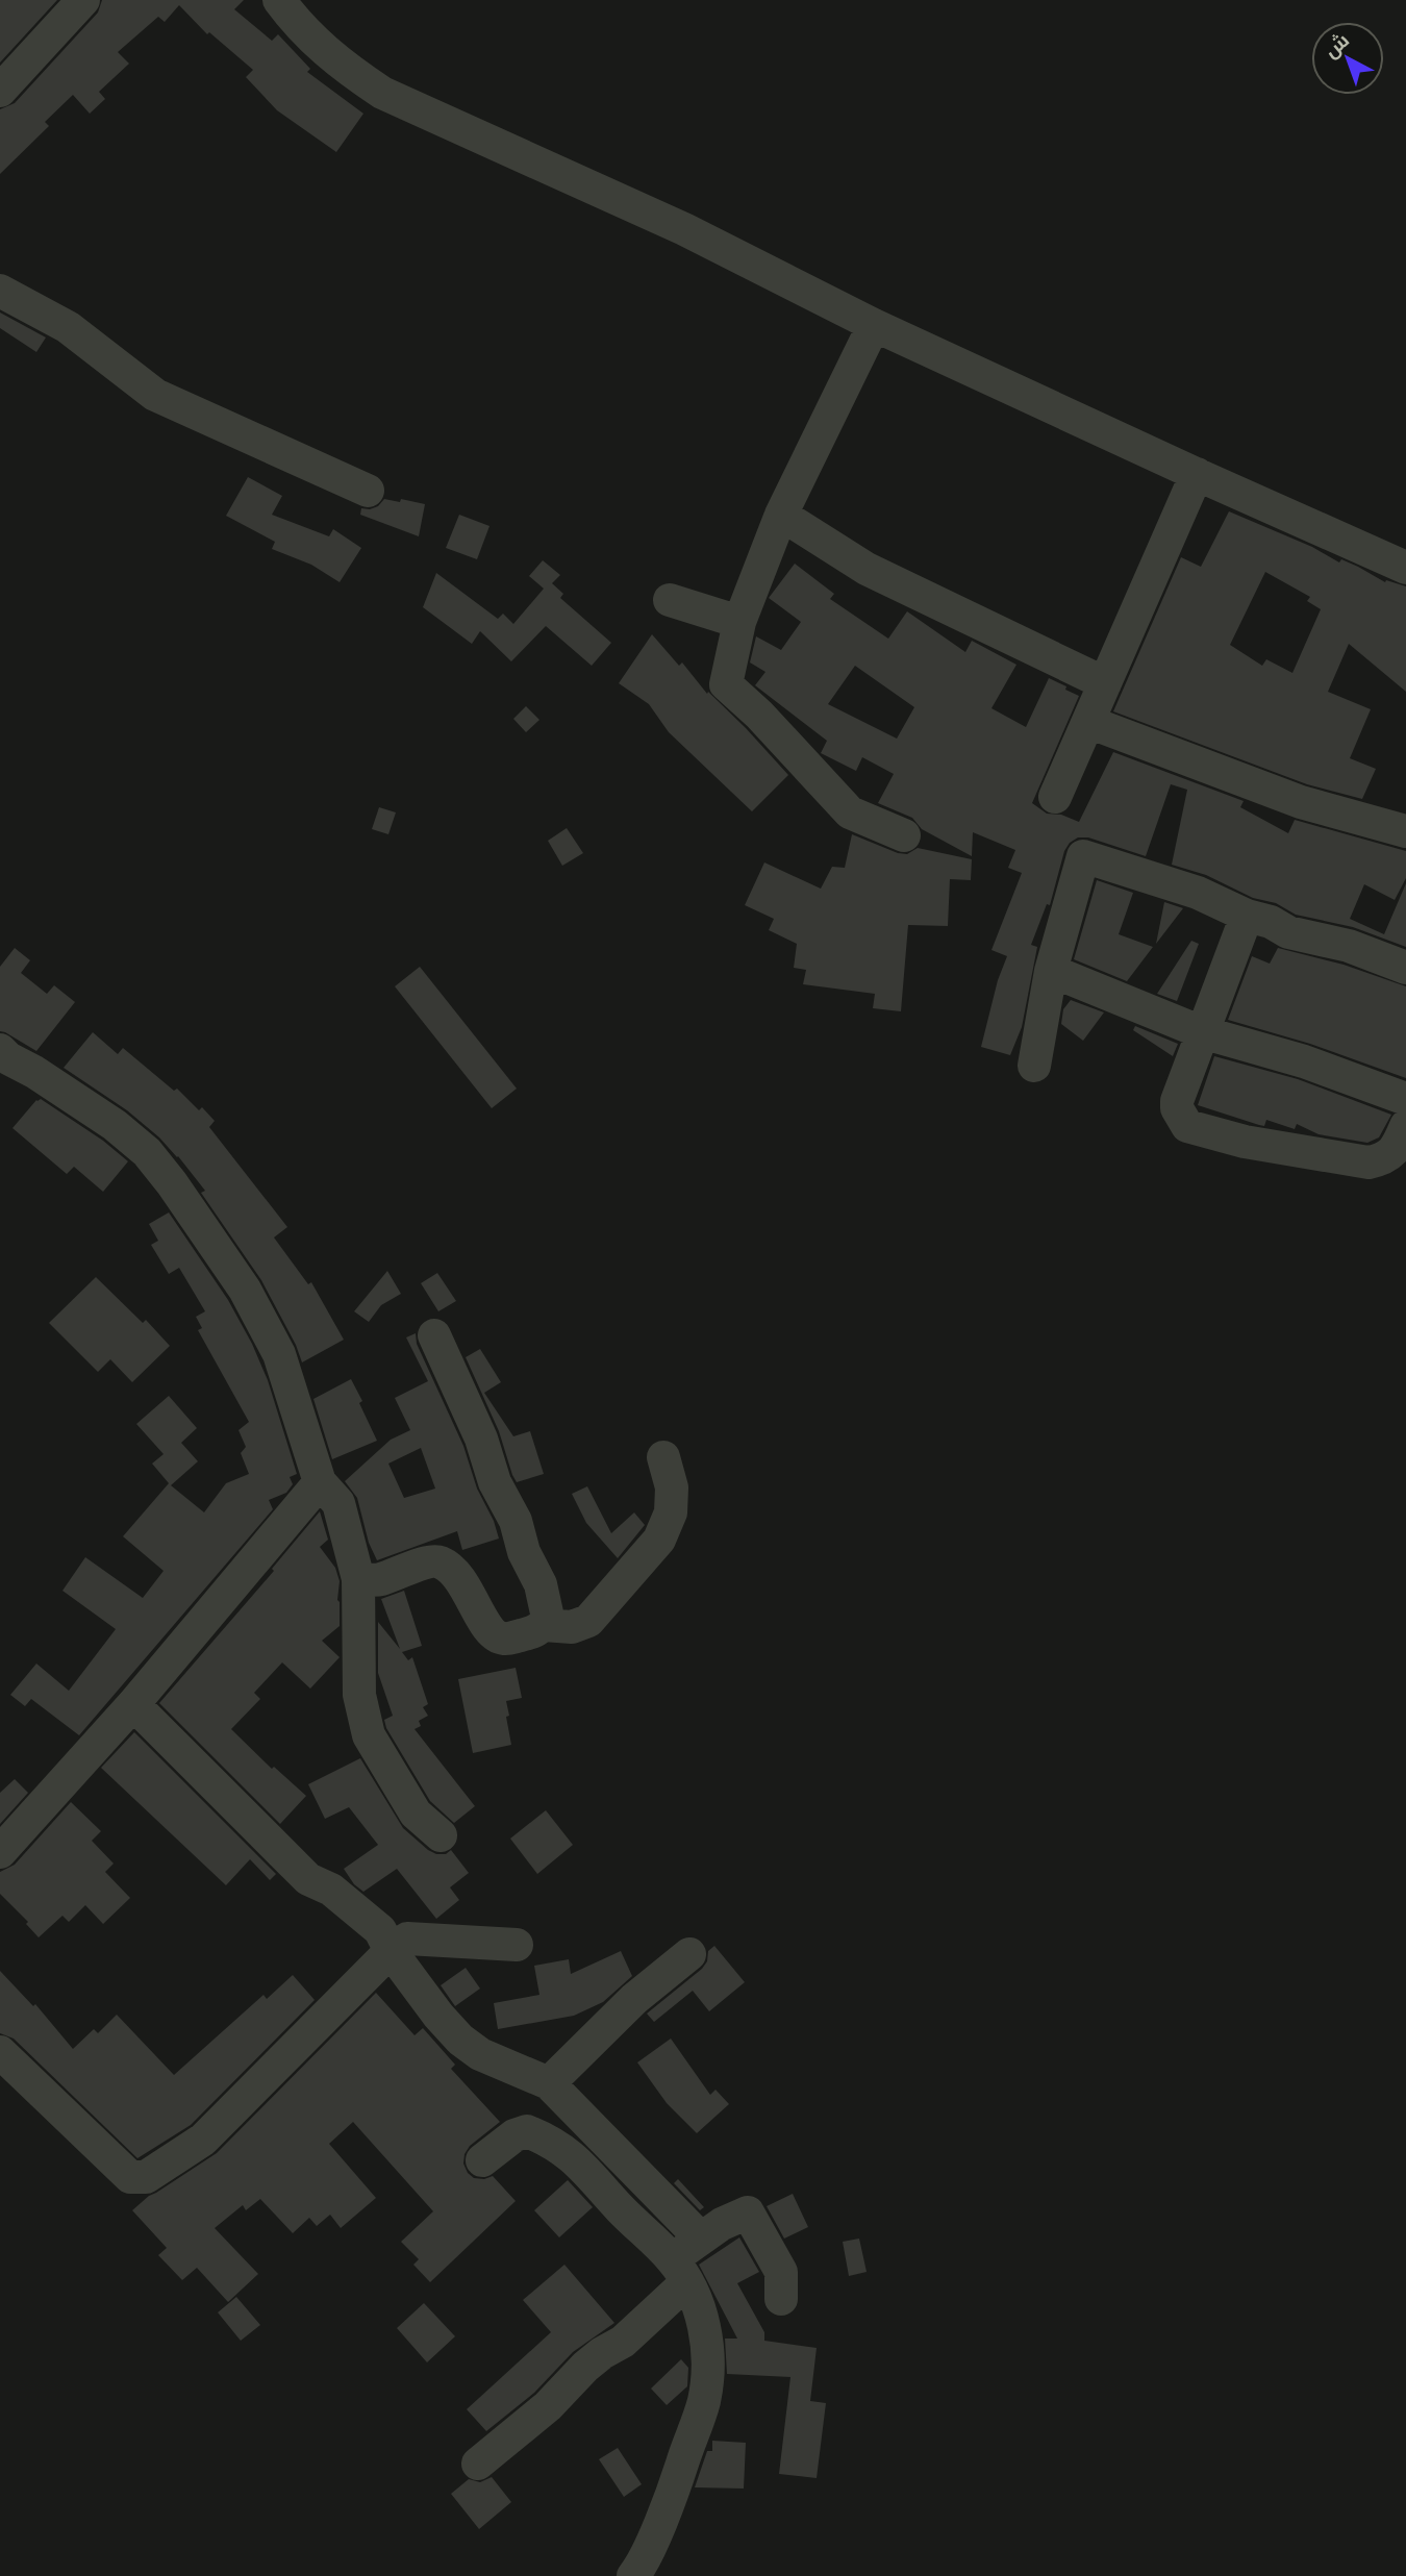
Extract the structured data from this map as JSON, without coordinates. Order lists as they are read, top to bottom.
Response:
{
  "north": "top left"
}
